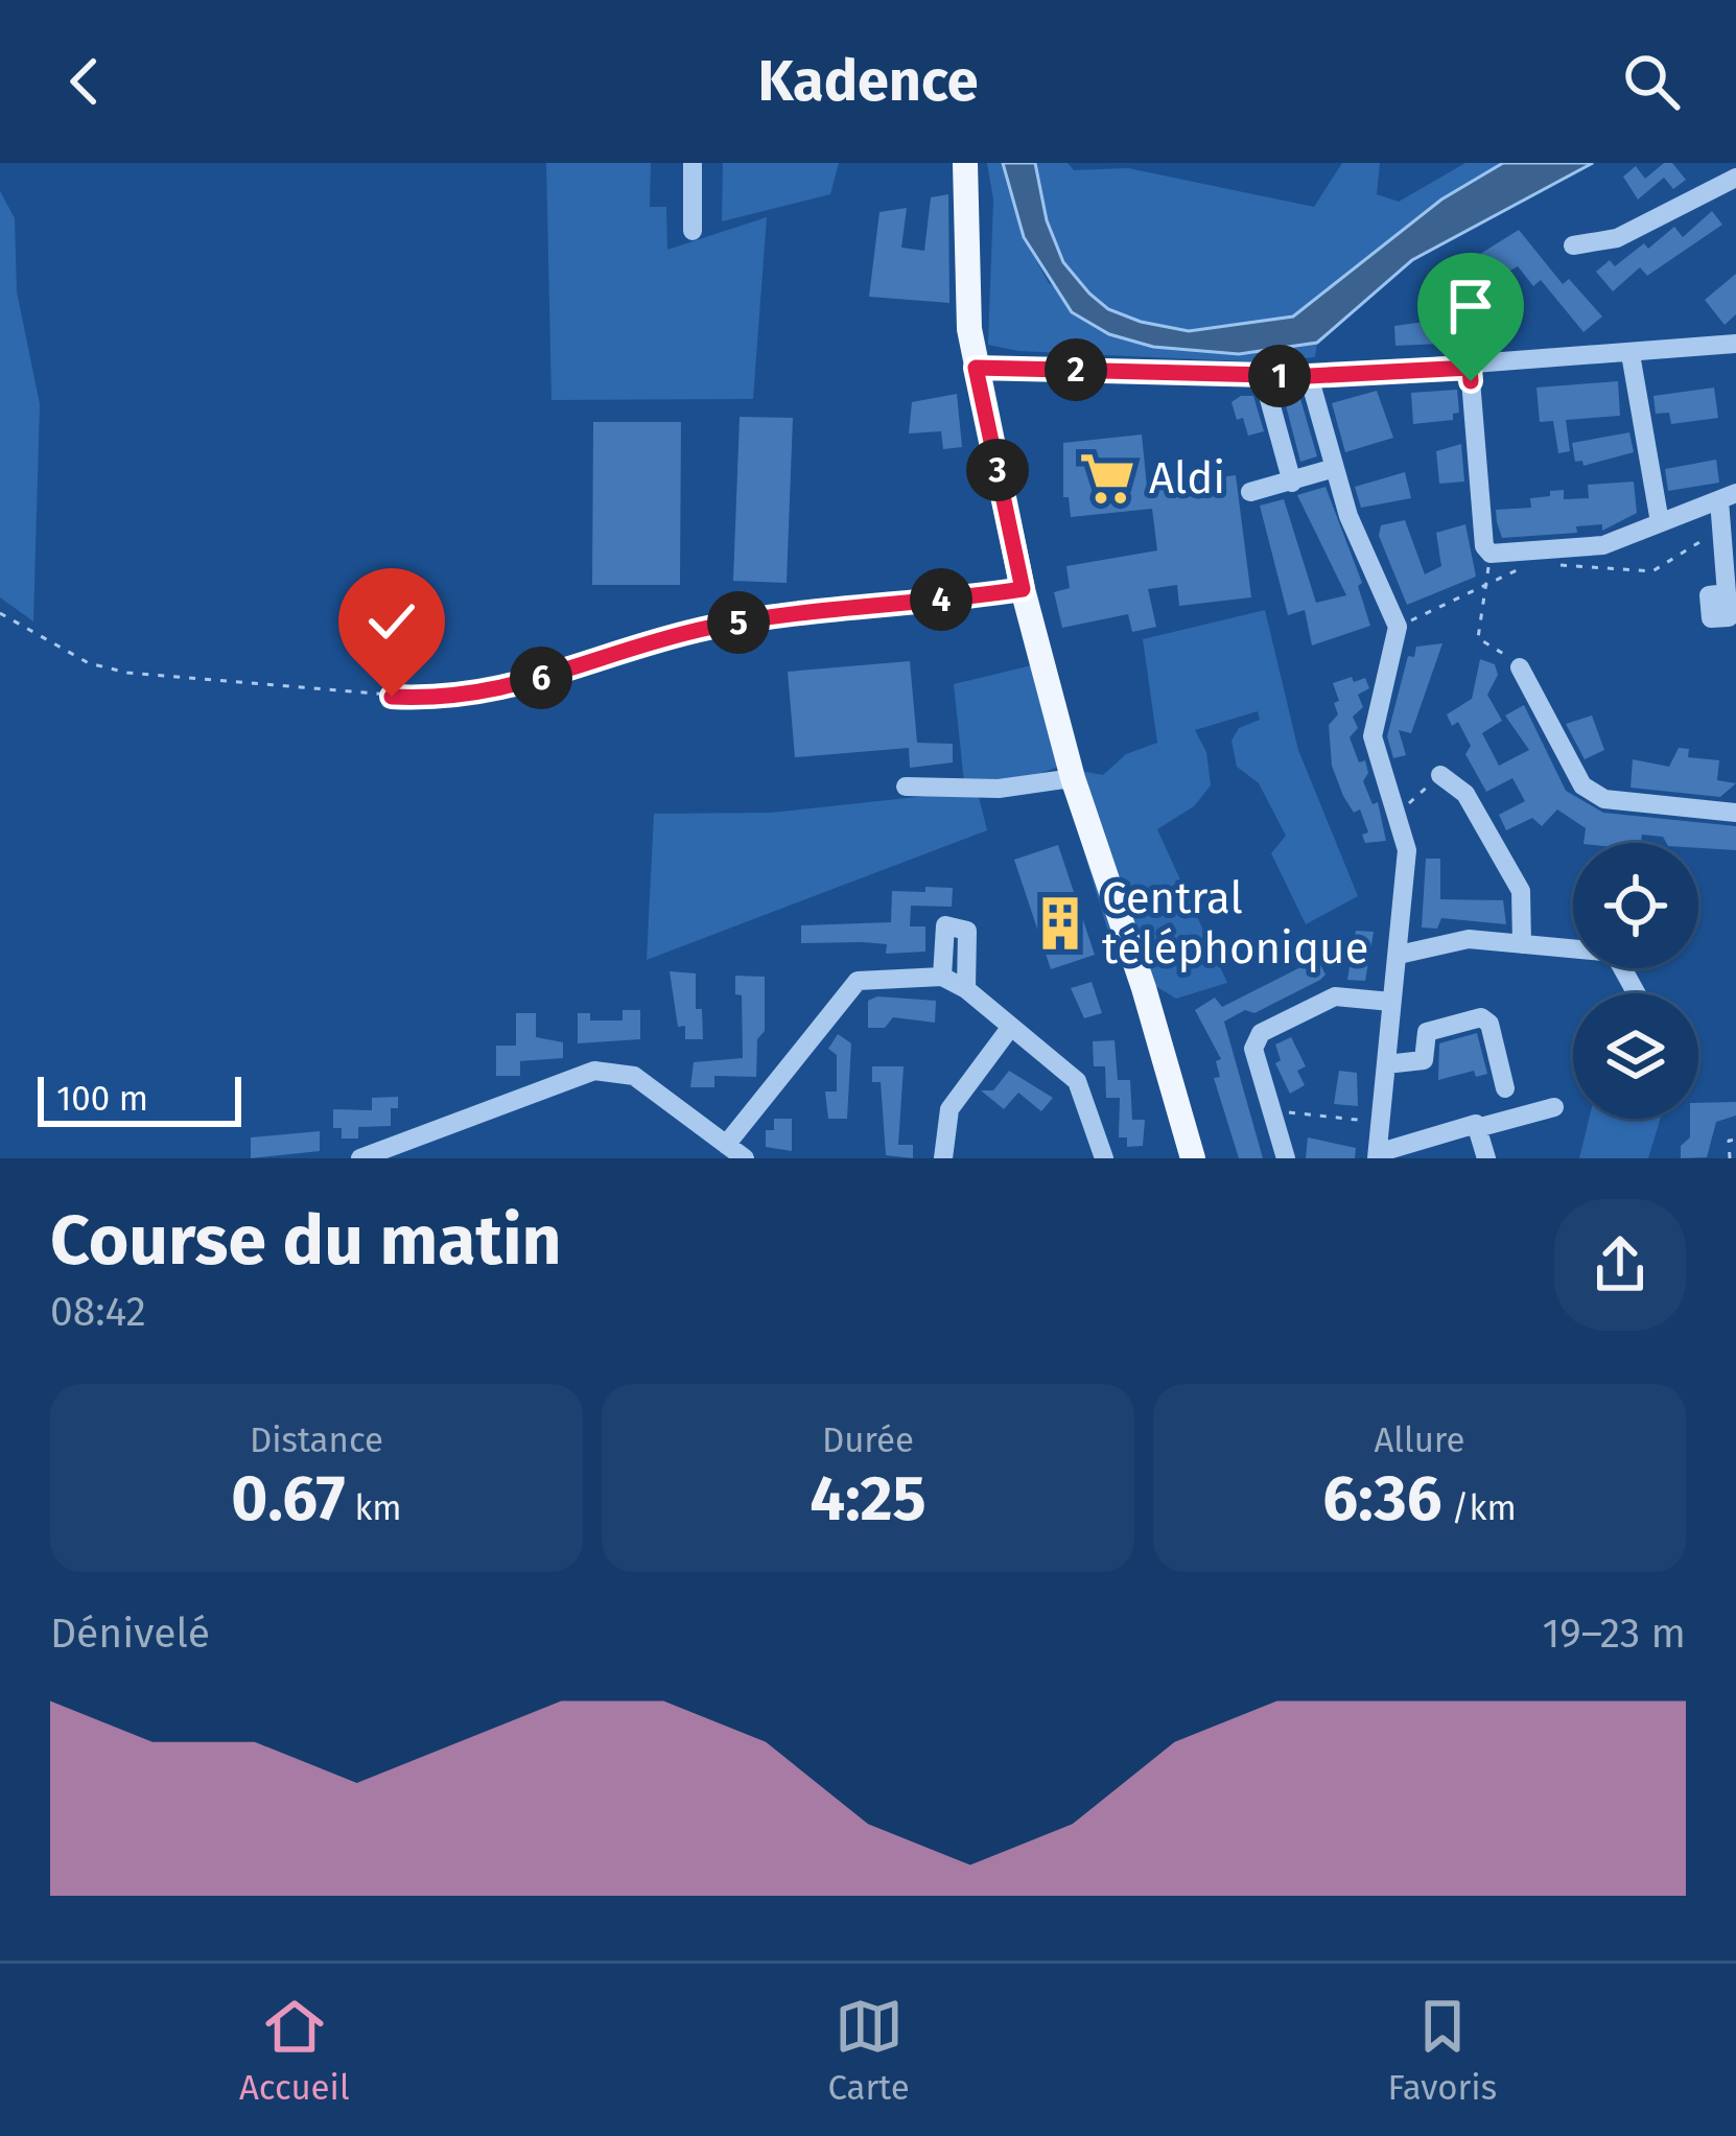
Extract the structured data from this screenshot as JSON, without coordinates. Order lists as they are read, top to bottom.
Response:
{
  "places": {
    "supermarket": ["Aldi"],
    "building": ["Central téléphonique"]
  },
  "scale_bar": "100 m",
  "page": {
    "header": "Kadence",
    "pins": [
      "2",
      "1",
      "3",
      "4",
      "5",
      "6"
    ],
    "scale": "100 m",
    "heading": ["Course du matin", "08:42"],
    "stats": [
      ["Distance", "0.67 km"],
      ["Durée", "4:25"],
      ["Allure", "6:36 /km"]
    ],
    "chart": ["Dénivelé", "19–23 m"],
    "tabs": ["Accueil", "Carte", "Favoris"]
  }
}
